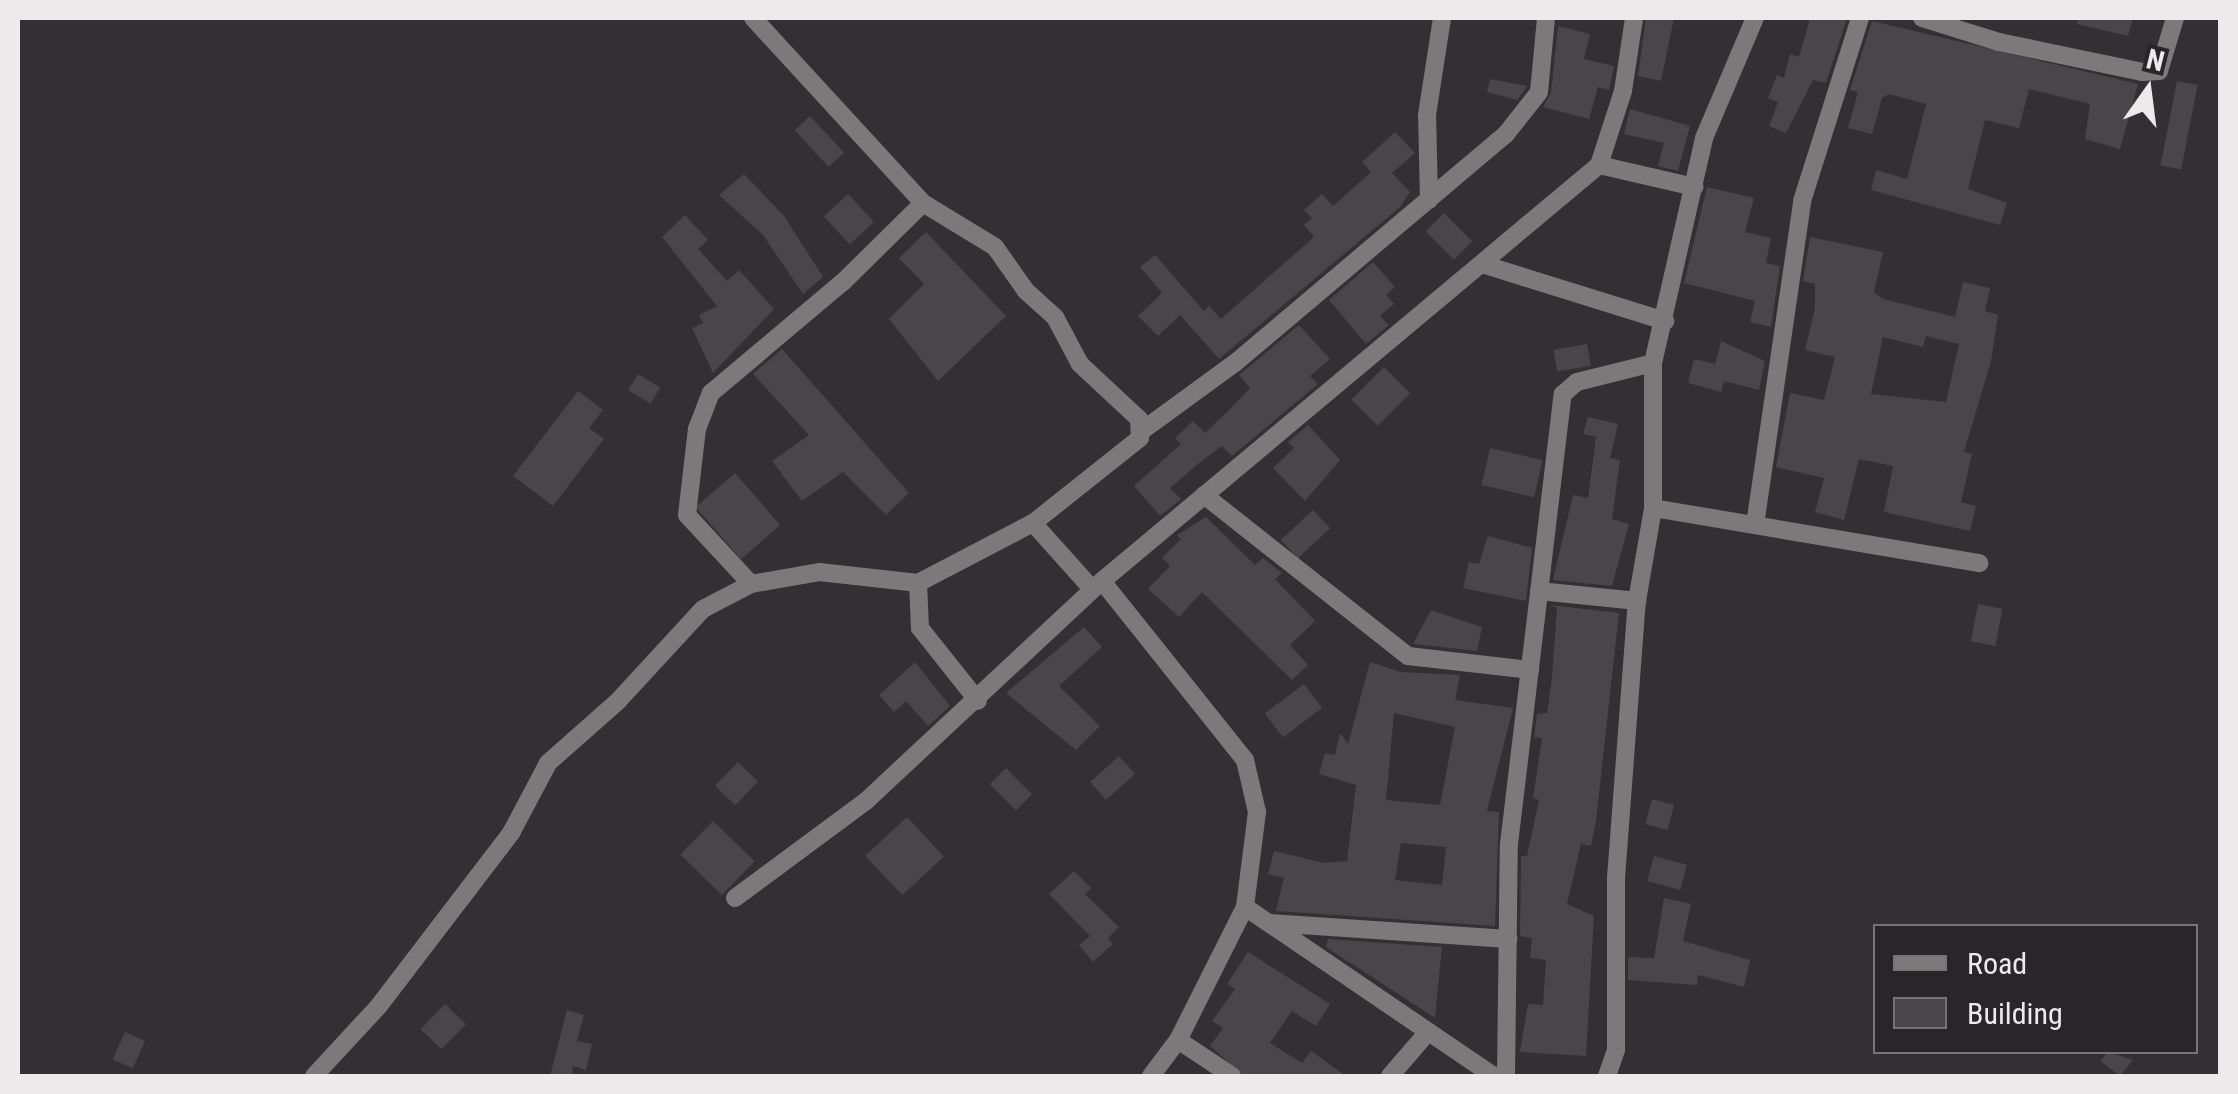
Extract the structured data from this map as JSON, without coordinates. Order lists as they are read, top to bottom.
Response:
{
  "legend": ["Road", "Building"],
  "north": "top"
}
